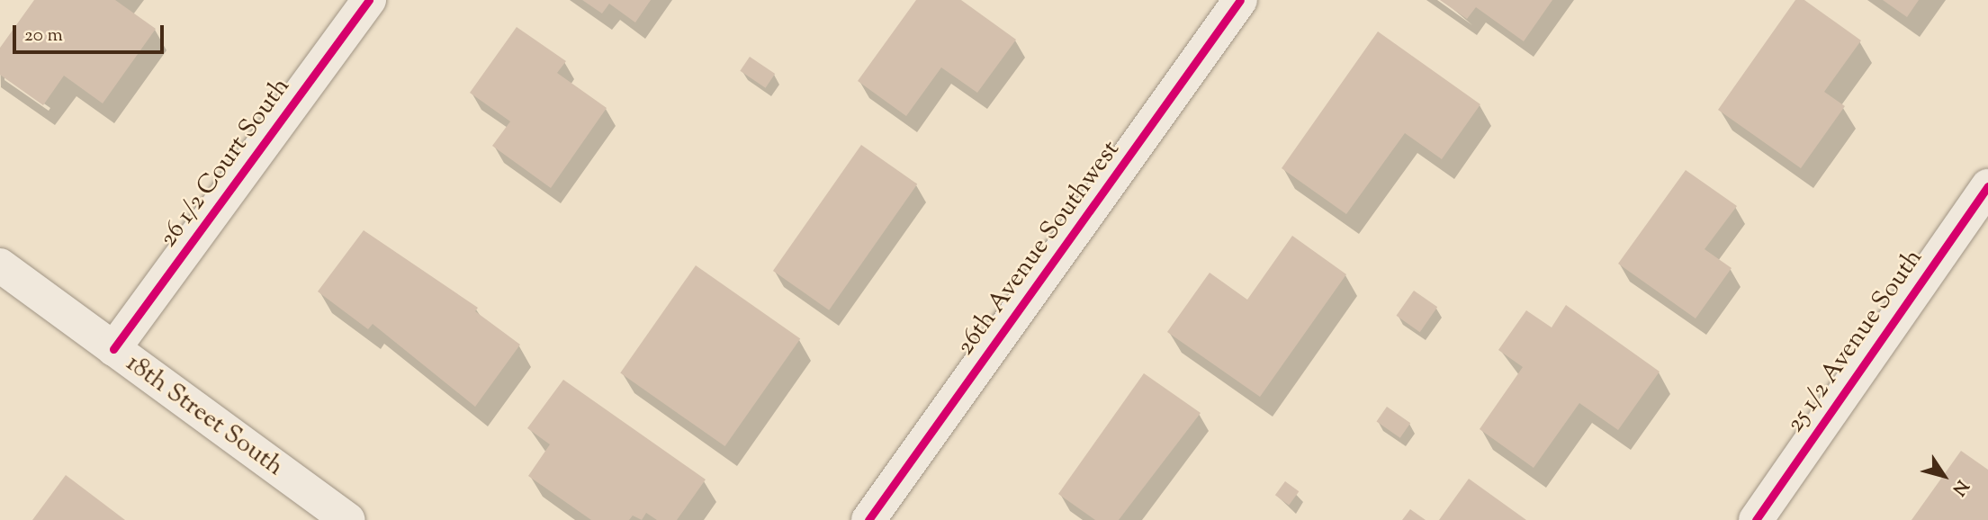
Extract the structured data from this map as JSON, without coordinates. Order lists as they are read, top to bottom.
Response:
{
  "streets": {
    "street": [
      "26 1/2 Court South",
      "26th Avenue Southwest",
      "25 1/2 Avenue South",
      "18th Street South"
    ]
  },
  "crossings": [
    ["26 1/2 Court South", "18th Street South"]
  ],
  "scale_bar": "20 m",
  "north": "bottom right"
}
